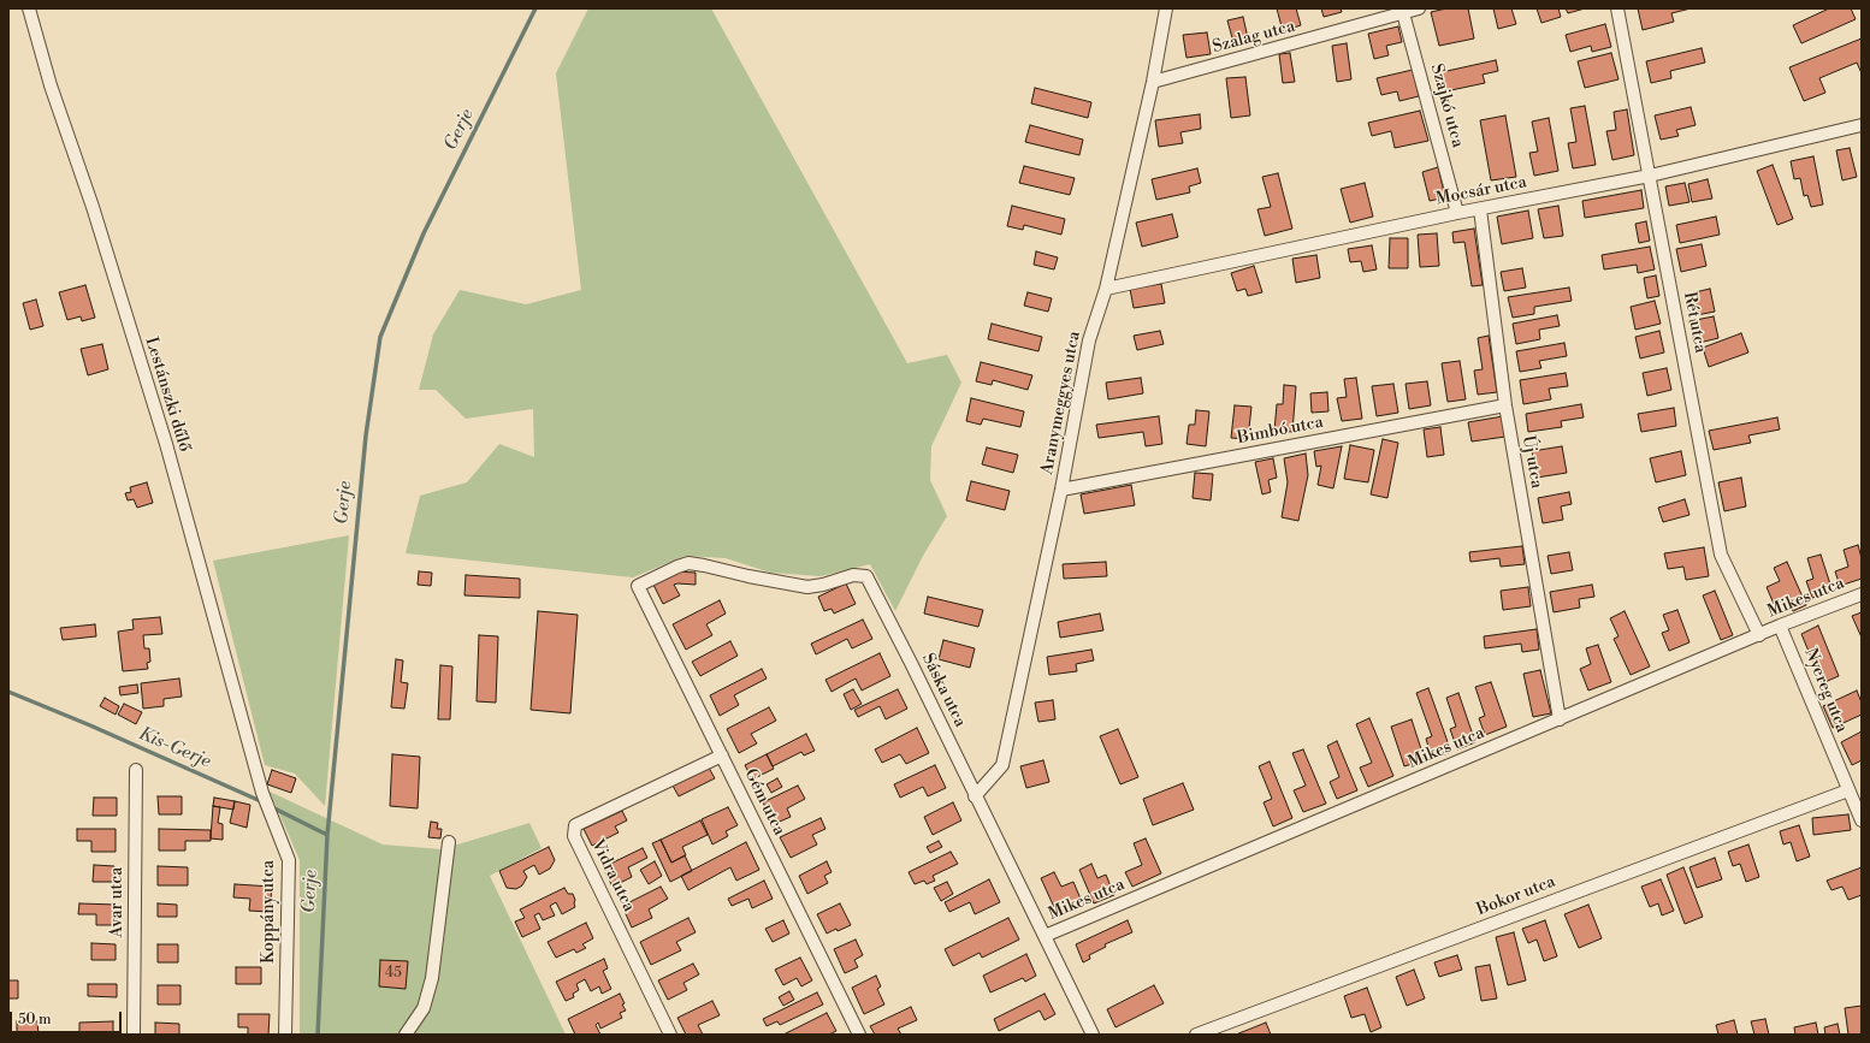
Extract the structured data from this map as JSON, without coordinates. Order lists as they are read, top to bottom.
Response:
{
  "streets": {
    "street": [
      "Szalag utca",
      "Szajkó utca",
      "Mocsár utca",
      "Rét utca",
      "Lestánszki dűlő",
      "Aranymeggyes utca",
      "Bimbó utca",
      "Új utca",
      "Mikes utca",
      "Sáska utca",
      "Nyereg utca",
      "Gém utca",
      "Vidra utca",
      "Bokor utca",
      "Avar utca",
      "Koppány utca"
    ]
  },
  "crossings": [
    ["Szalag utca", "Szajkó utca"],
    ["Szalag utca", "Aranymeggyes utca"],
    ["Szajkó utca", "Mocsár utca"],
    ["Mocsár utca", "Rét utca"],
    ["Mocsár utca", "Aranymeggyes utca"],
    ["Mocsár utca", "Új utca"],
    ["Rét utca", "Mikes utca"],
    ["Lestánszki dűlő", "Koppány utca"],
    ["Aranymeggyes utca", "Bimbó utca"],
    ["Aranymeggyes utca", "Sáska utca"],
    ["Bimbó utca", "Új utca"],
    ["Új utca", "Mikes utca"],
    ["Mikes utca", "Sáska utca"],
    ["Mikes utca", "Nyereg utca"],
    ["Sáska utca", "Gém utca"],
    ["Nyereg utca", "Bokor utca"],
    ["Gém utca", "Vidra utca"]
  ],
  "water": ["Gerje", "Kis-Gerje"],
  "house_numbers": ["45"],
  "scale_bar": "50 m"
}
